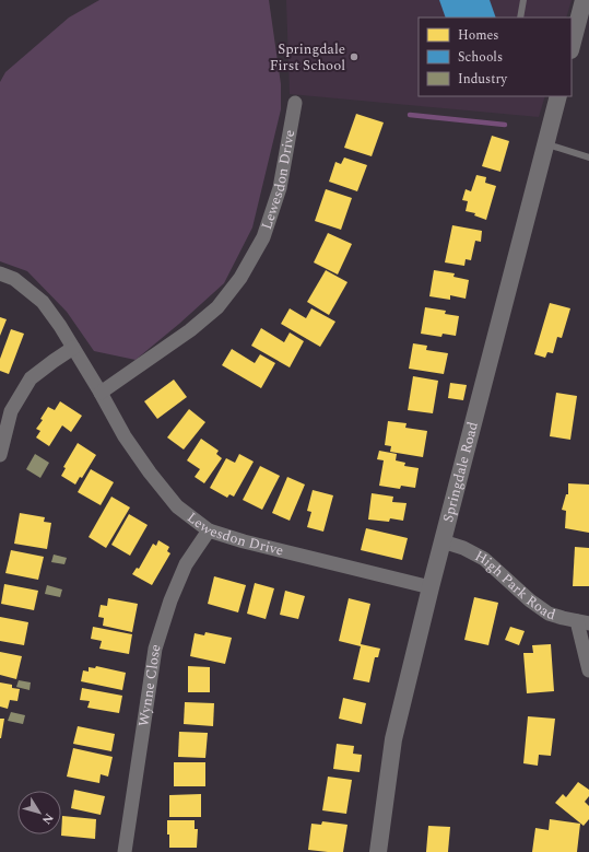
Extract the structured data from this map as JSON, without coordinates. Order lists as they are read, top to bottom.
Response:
{
  "streets": {
    "street": [
      "Lewesdon Drive",
      "Springdale Road",
      "High Park Road",
      "Wynne Close"
    ]
  },
  "crossings": [
    ["Lewesdon Drive", "Springdale Road"],
    ["Lewesdon Drive", "Wynne Close"],
    ["Springdale Road", "High Park Road"]
  ],
  "places": ["Springdale First School"],
  "legend": ["Homes", "Schools", "Industry"],
  "north": "bottom right"
}
